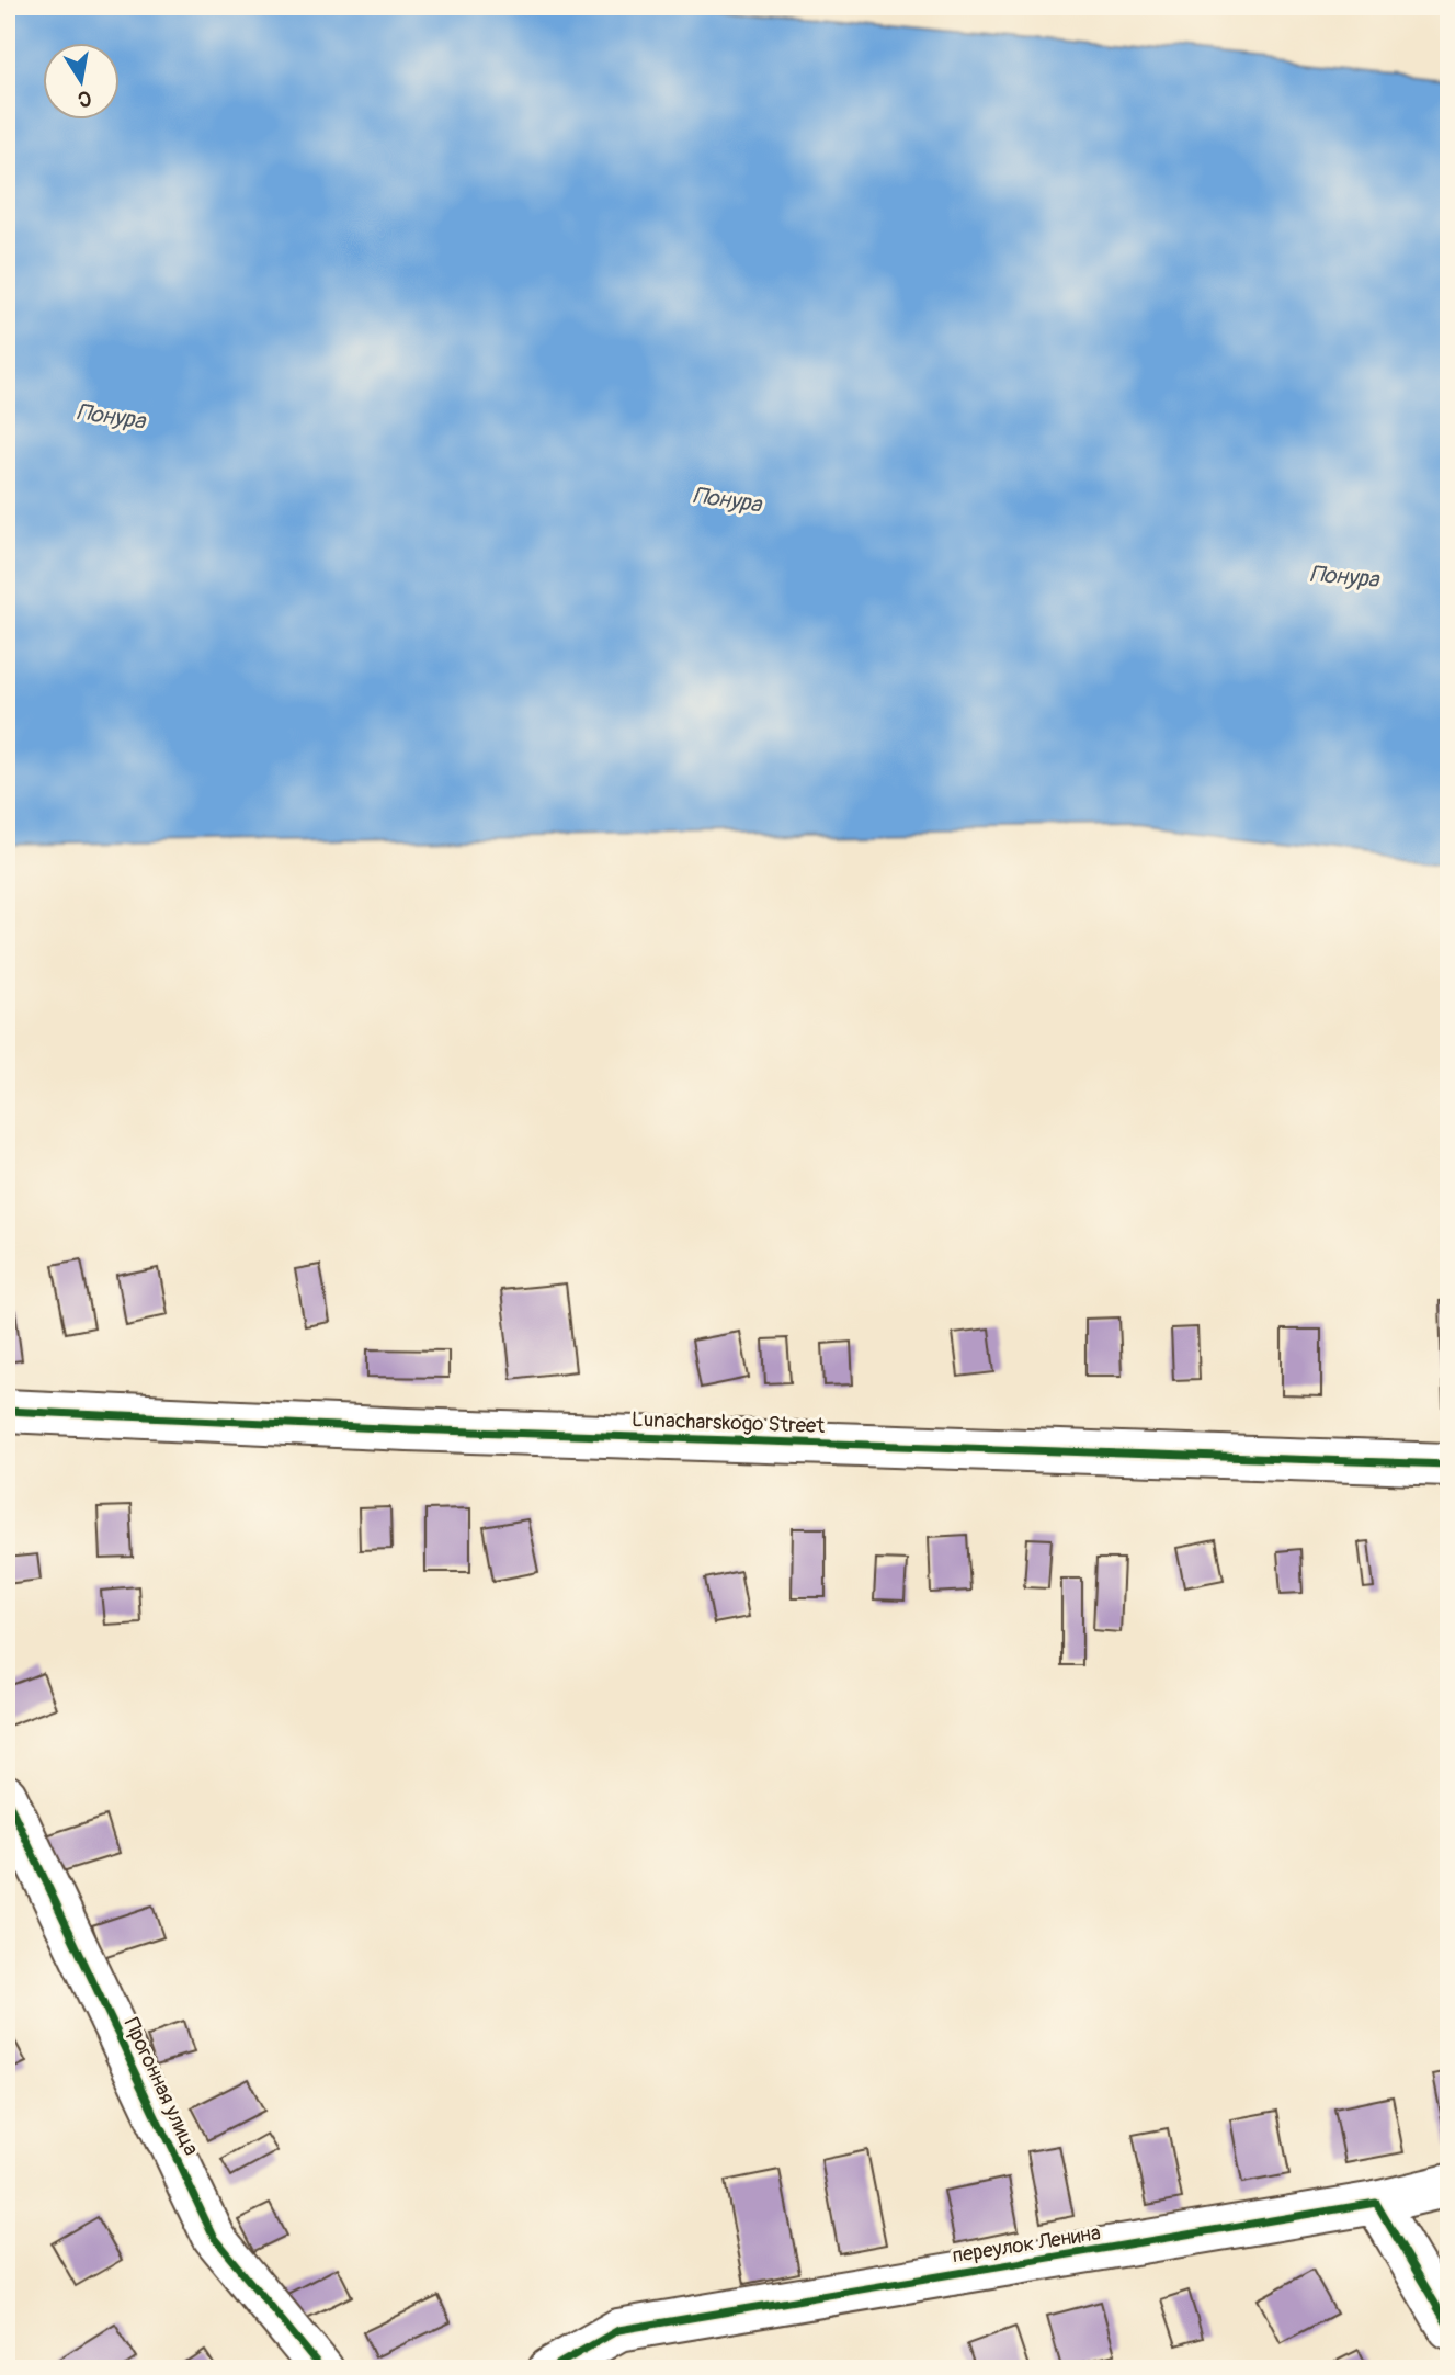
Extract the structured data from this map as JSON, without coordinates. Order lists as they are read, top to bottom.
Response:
{
  "streets": {
    "street": ["Lunacharskogo Street", "Прогонная улица", "переулок Ленина"]
  },
  "water": ["Понура"],
  "north": "bottom"
}
